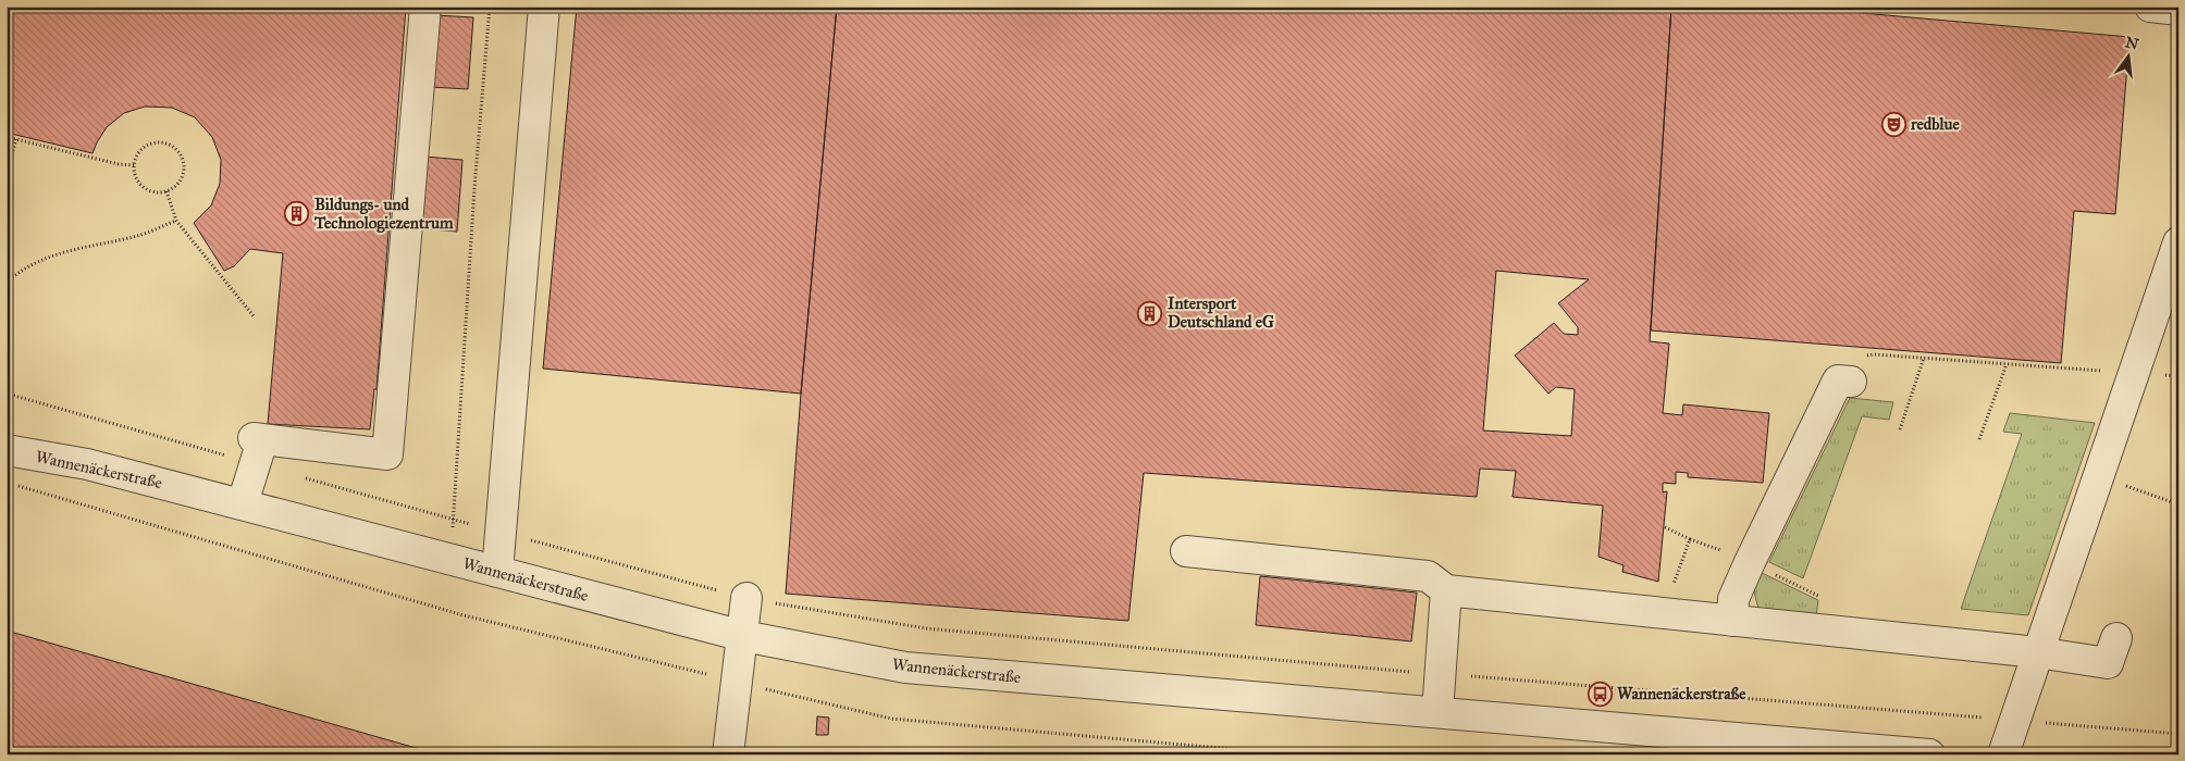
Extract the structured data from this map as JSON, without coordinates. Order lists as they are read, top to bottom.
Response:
{
  "streets": {
    "street": ["Wannenäckerstraße"]
  },
  "places": {
    "theatre": ["redblue"],
    "building": ["Bildungs- und Technologiezentrum", "Intersport Deutschland eG"],
    "bus stop": ["Wannenäckerstraße"]
  },
  "north": "top"
}
